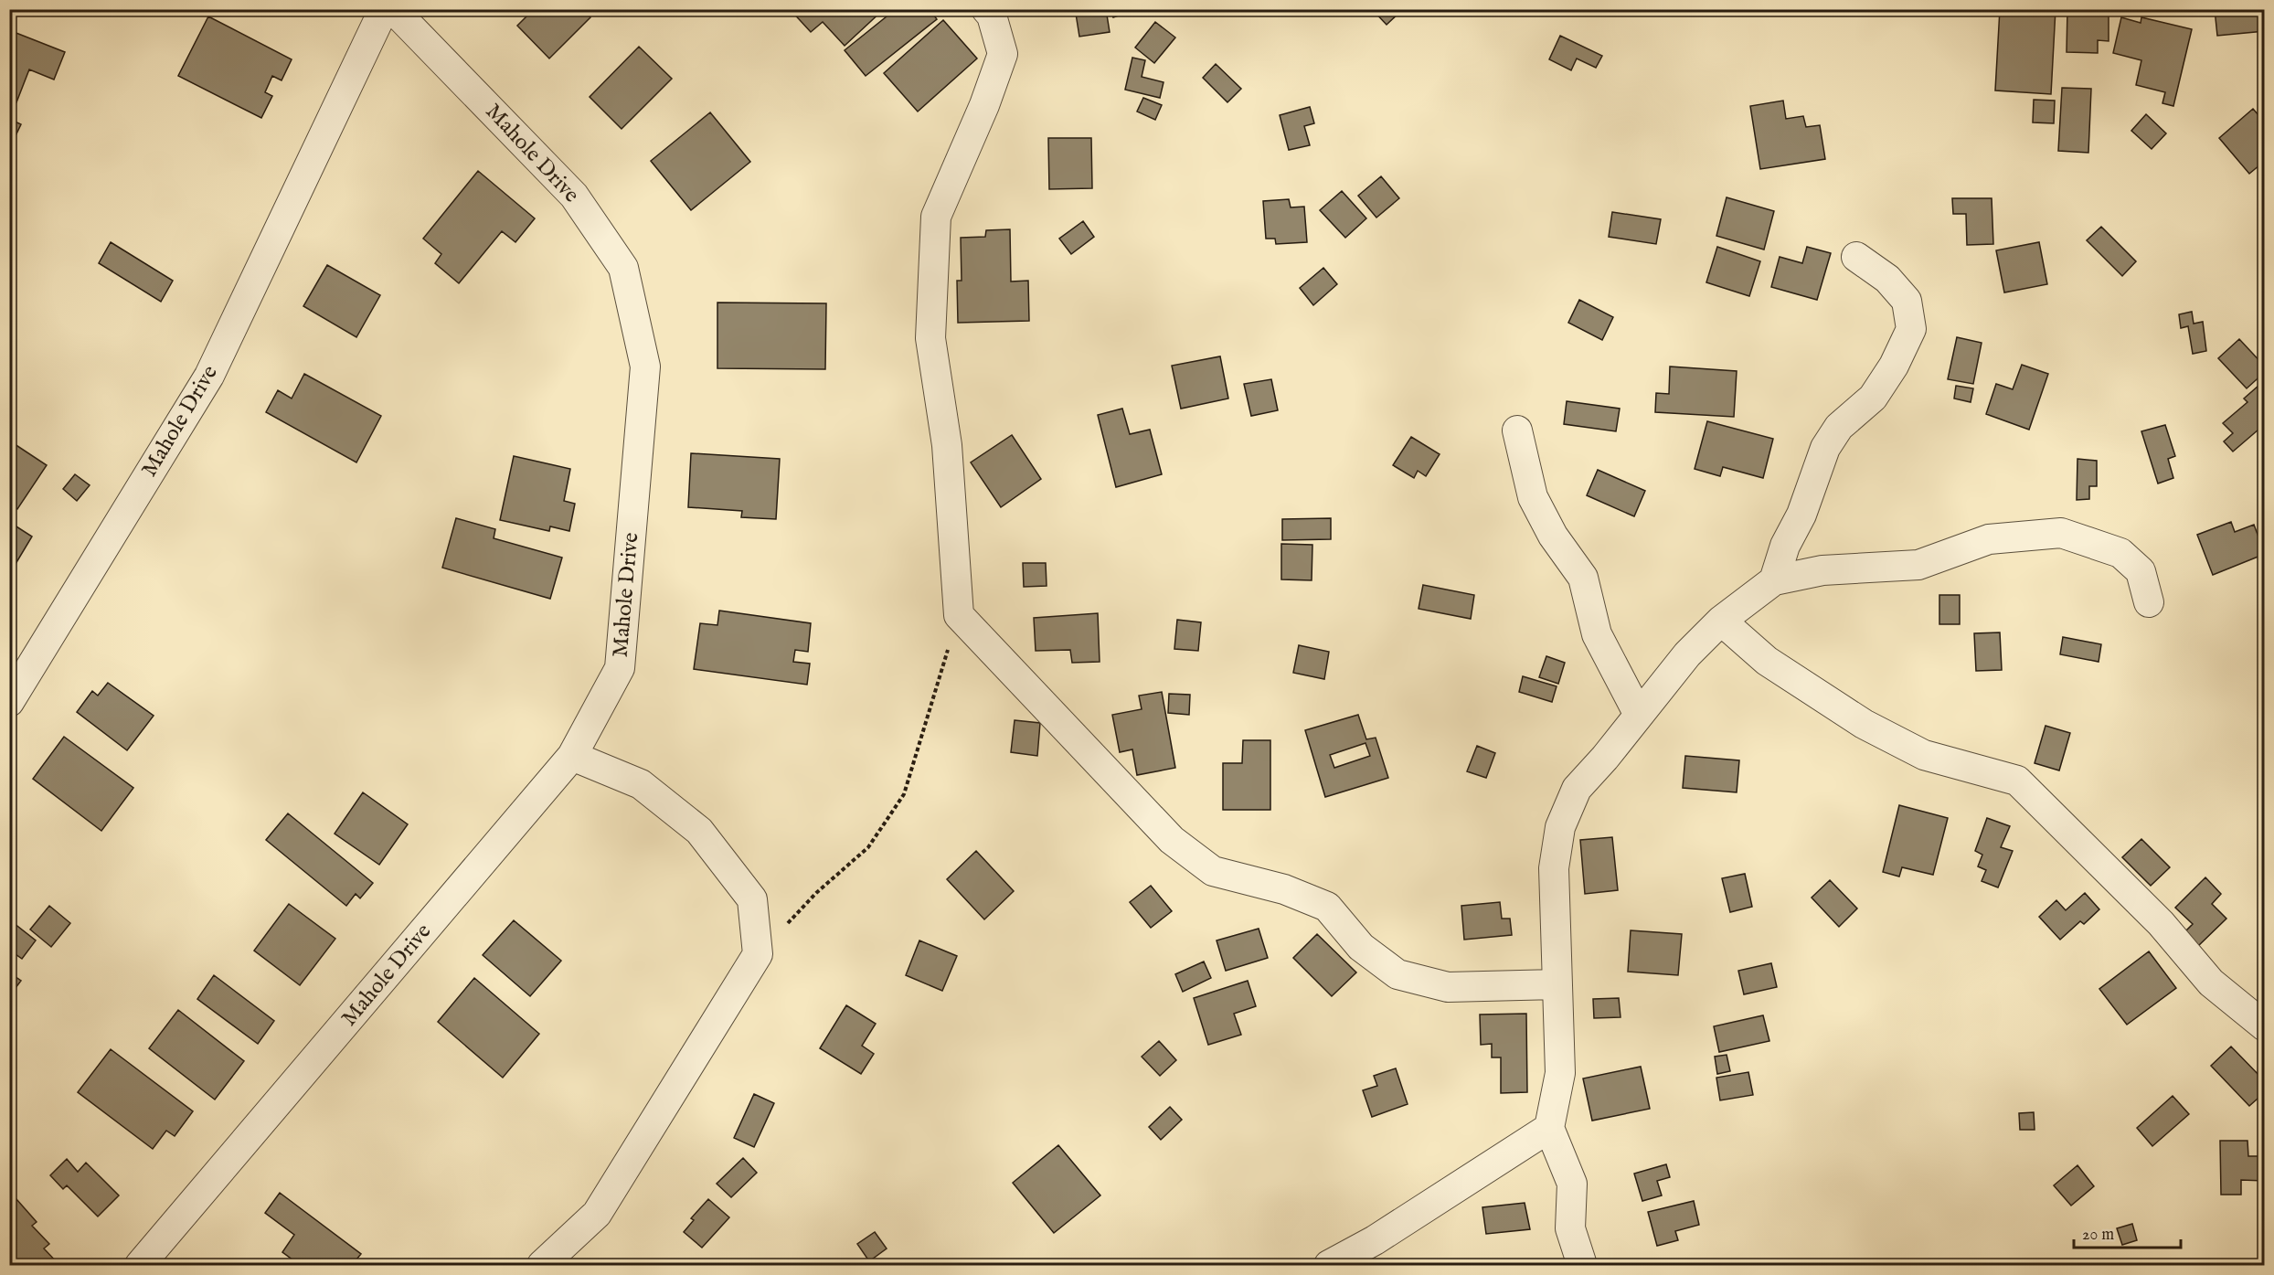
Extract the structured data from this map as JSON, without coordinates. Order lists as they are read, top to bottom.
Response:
{
  "streets": {
    "street": ["Mahole Drive"]
  },
  "scale_bar": "20 m"
}
